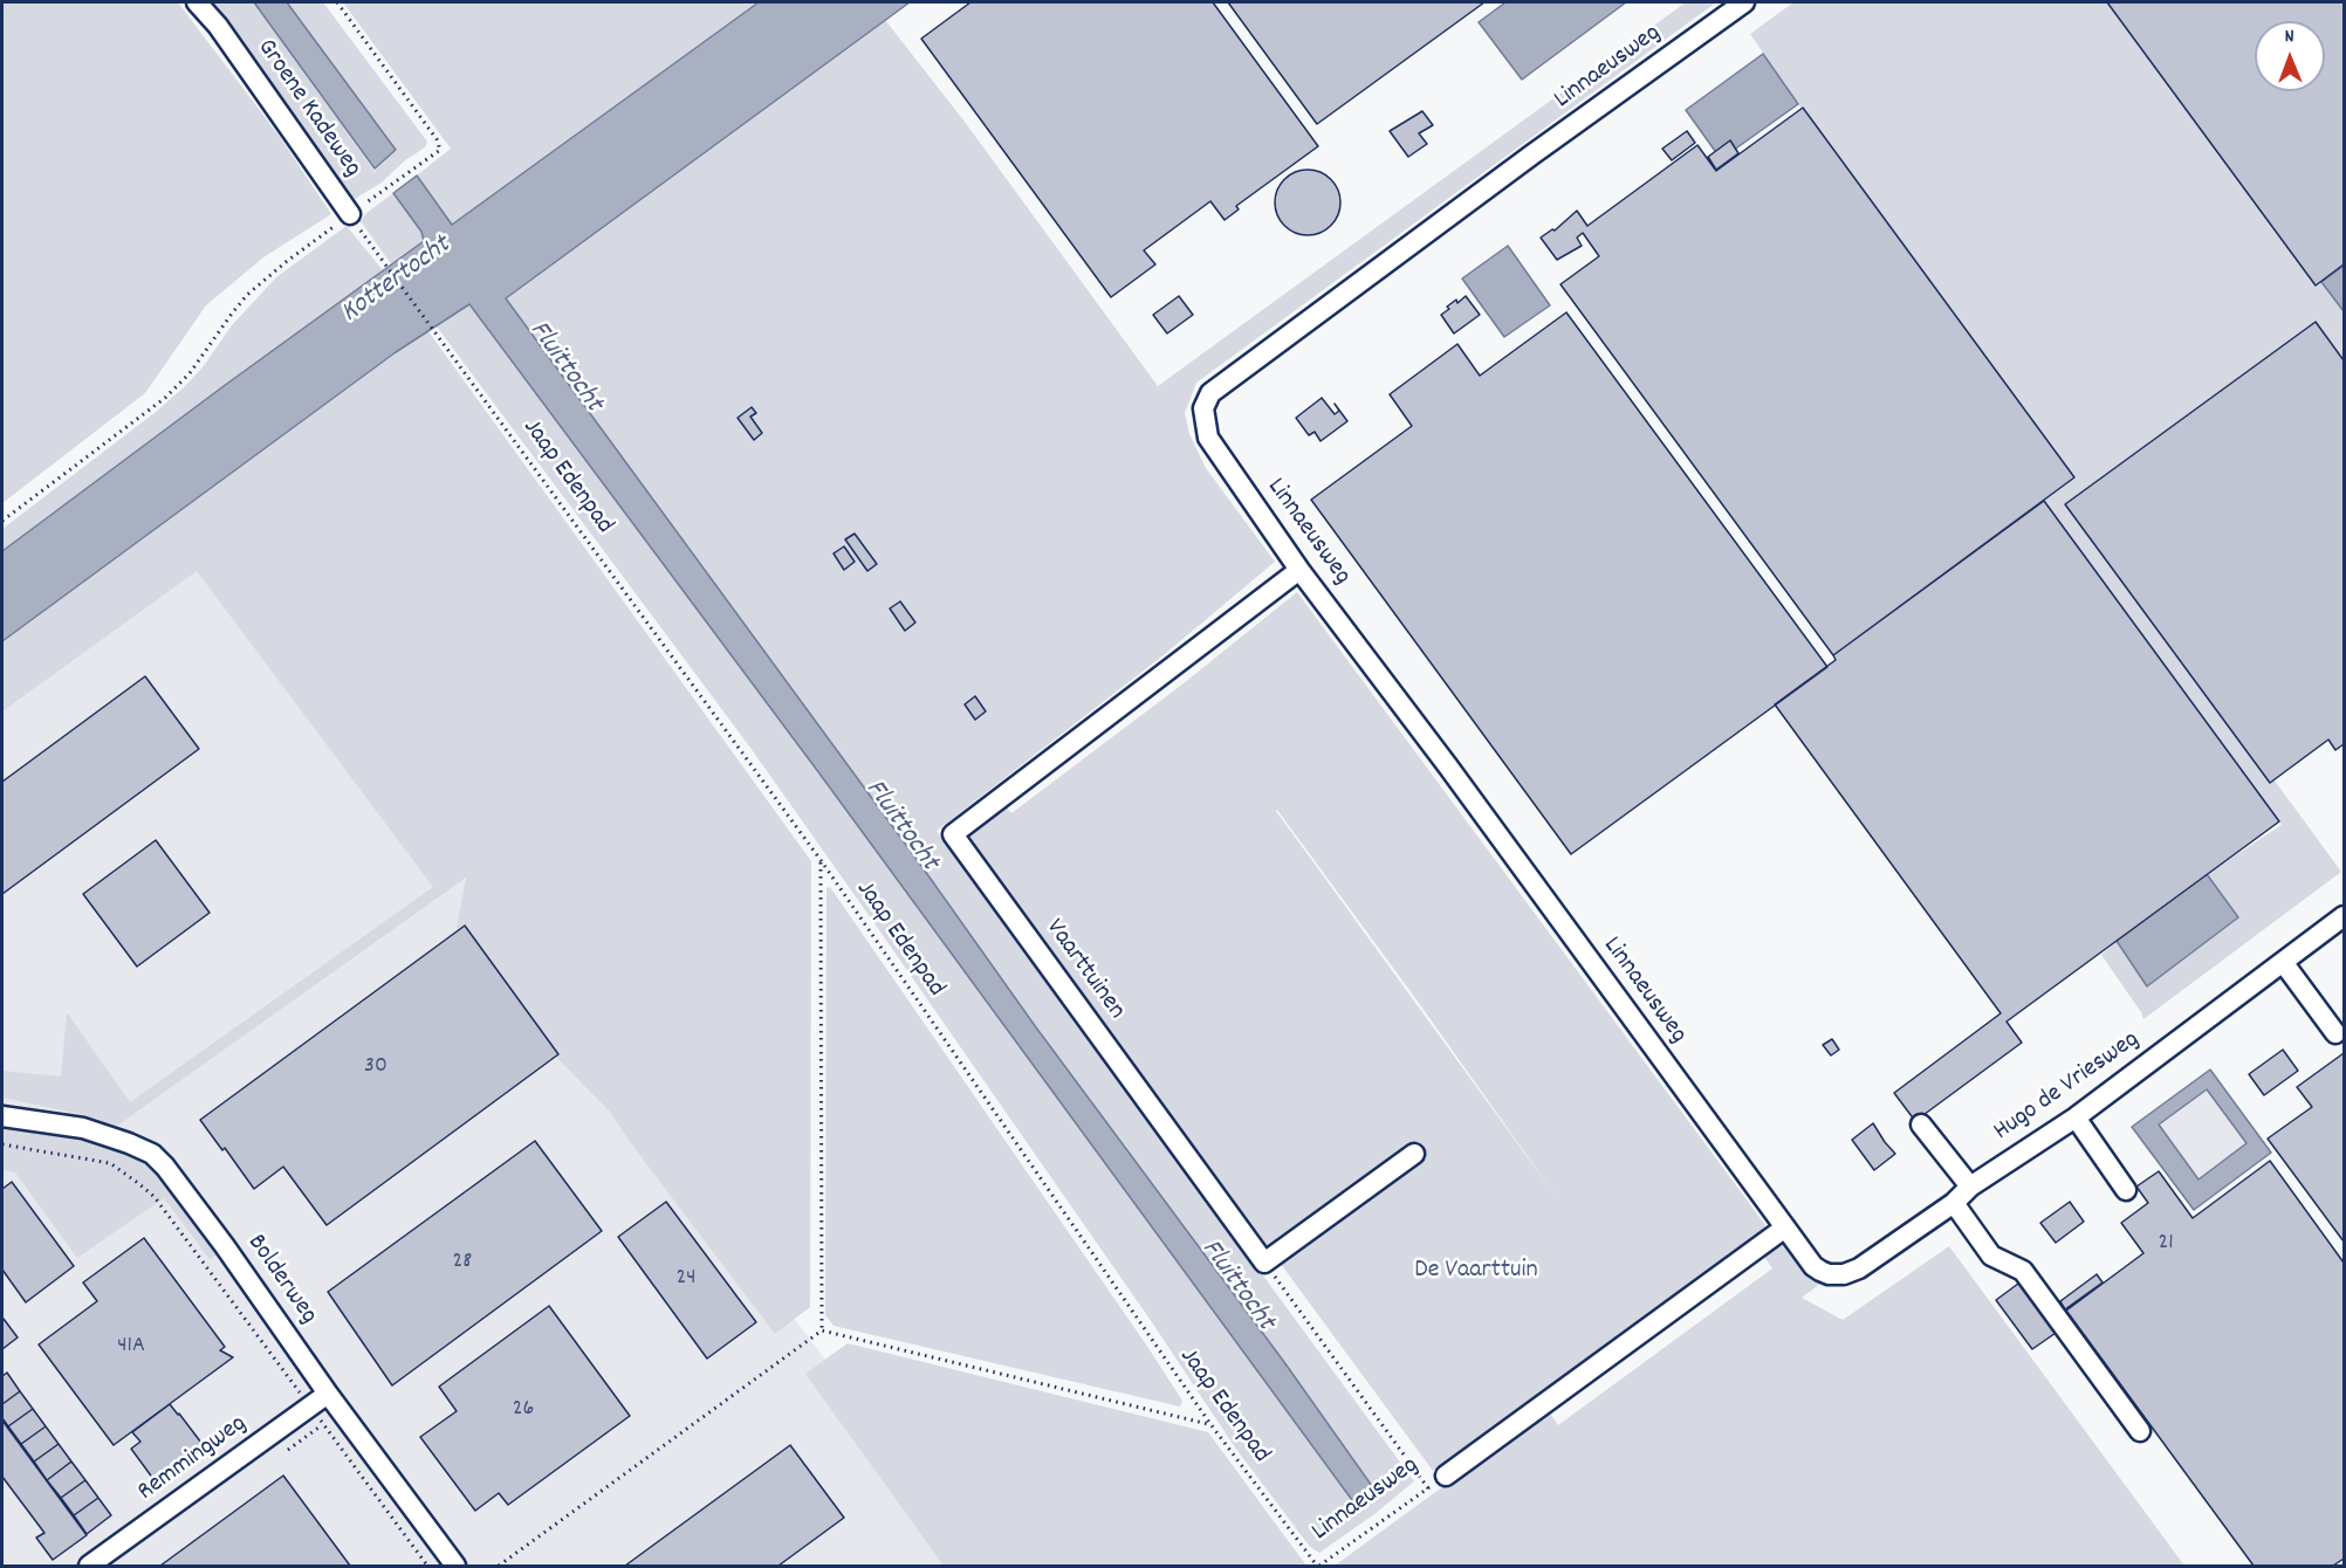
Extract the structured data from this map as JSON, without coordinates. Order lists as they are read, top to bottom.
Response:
{
  "streets": {
    "street": [
      "Linnaeusweg",
      "Groene Kadeweg",
      "Vaarttuinen",
      "Hugo de Vriesweg",
      "Bolderweg",
      "Remmingweg"
    ],
    "path": ["Jaap Edenpad"]
  },
  "crossings": [
    ["Linnaeusweg", "Jaap Edenpad"],
    ["Linnaeusweg", "Vaarttuinen"],
    ["Linnaeusweg", "Hugo de Vriesweg"],
    ["Groene Kadeweg", "Jaap Edenpad"],
    ["Bolderweg", "Remmingweg"]
  ],
  "water": ["Kottertocht", "Fluittocht"],
  "parks": ["De Vaarttuin"],
  "house_numbers": [
    "30",
    "21",
    "28",
    "24",
    "41A",
    "26"
  ],
  "north": "top"
}
